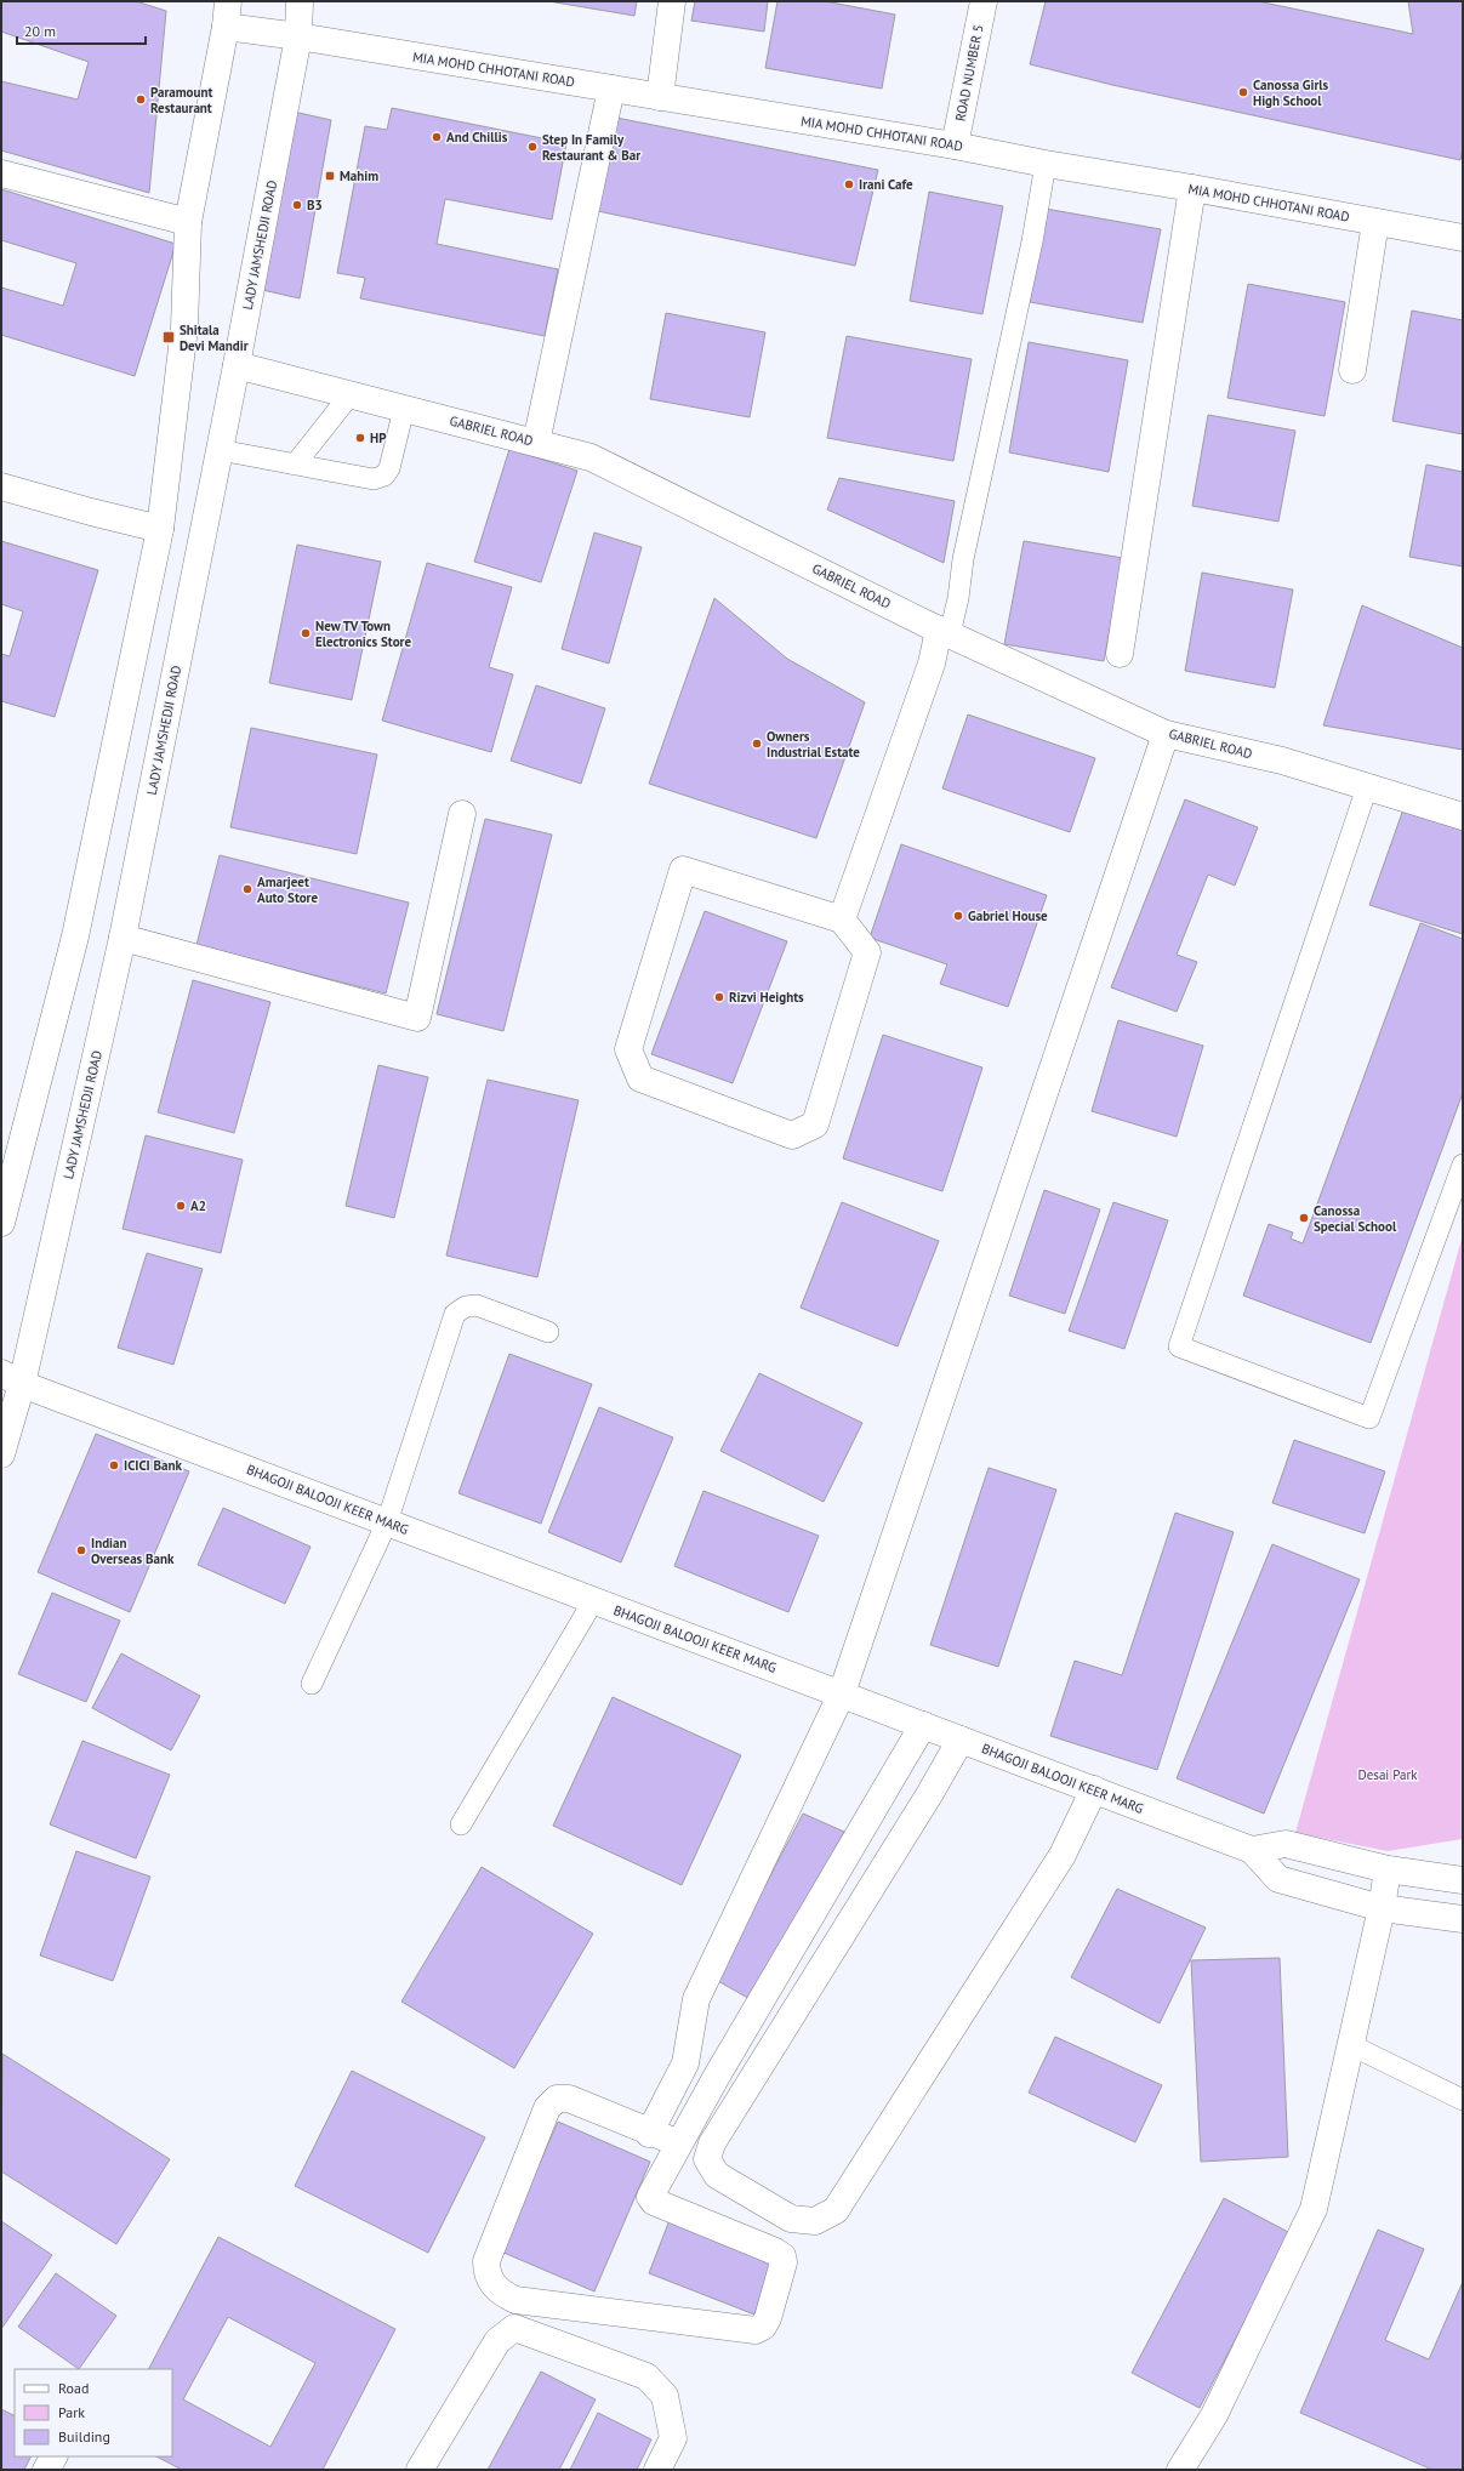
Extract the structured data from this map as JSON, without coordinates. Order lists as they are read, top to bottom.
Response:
{
  "streets": {
    "street": [
      "MIA MOHD CHHOTANI ROAD",
      "ROAD NUMBER 5",
      "LADY JAMSHEDJI ROAD",
      "GABRIEL ROAD",
      "BHAGOJI BALOOJI KEER MARG"
    ]
  },
  "crossings": [
    ["MIA MOHD CHHOTANI ROAD", "ROAD NUMBER 5"],
    ["MIA MOHD CHHOTANI ROAD", "LADY JAMSHEDJI ROAD"],
    ["LADY JAMSHEDJI ROAD", "GABRIEL ROAD"],
    ["LADY JAMSHEDJI ROAD", "BHAGOJI BALOOJI KEER MARG"]
  ],
  "parks": ["Desai Park"],
  "places": {
    "other": [
      "Canossa Girls High School",
      "Paramount Restaurant",
      "And Chillis",
      "Step In Family Restaurant & Bar",
      "Irani Cafe",
      "B3",
      "HP",
      "New TV Town Electronics Store",
      "Owners Industrial Estate",
      "Amarjeet Auto Store",
      "Gabriel House",
      "Rizvi Heights",
      "A2",
      "Canossa Special School",
      "ICICI Bank",
      "Indian Overseas Bank"
    ],
    "transit": ["Mahim", "Shitala Devi Mandir"]
  },
  "legend": ["Road", "Park", "Building"],
  "scale_bar": "20 m"
}
